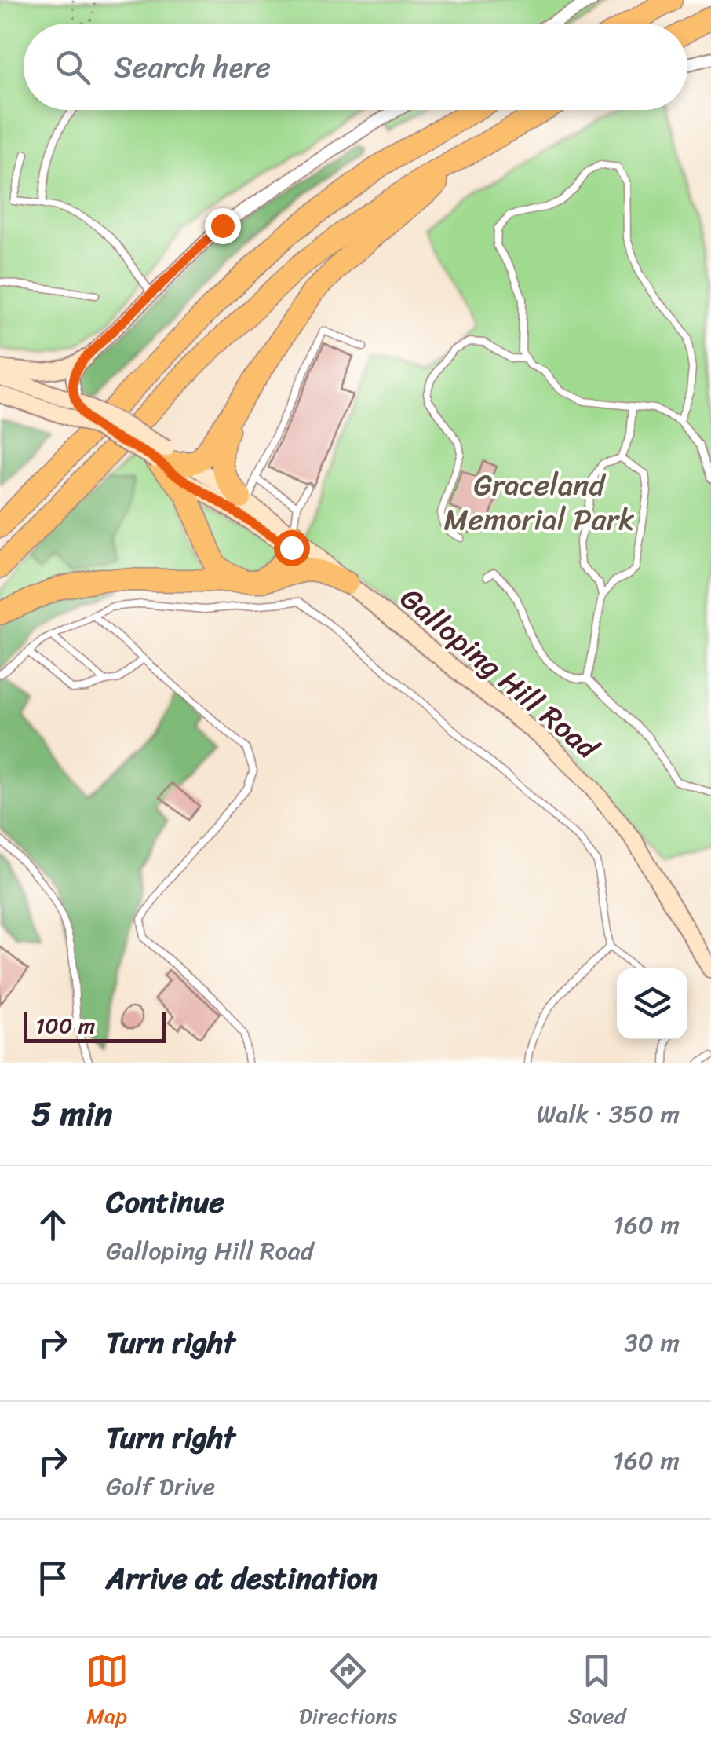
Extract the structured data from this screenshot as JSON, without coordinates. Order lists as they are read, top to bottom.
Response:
{
  "streets": {
    "main road": ["Galloping Hill Road"]
  },
  "parks": ["Graceland Memorial Park"],
  "scale_bar": "100 m",
  "page": {
    "search": "Search here",
    "scale": "100 m",
    "heading": ["5 min", "Walk · 350 m"],
    "list": [
      ["Continue", "Galloping Hill Road", "160 m"],
      ["Turn right", "30 m"],
      ["Turn right", "Golf Drive", "160 m"],
      "Arrive at destination"
    ],
    "nav": ["Map", "Directions", "Saved"]
  }
}
